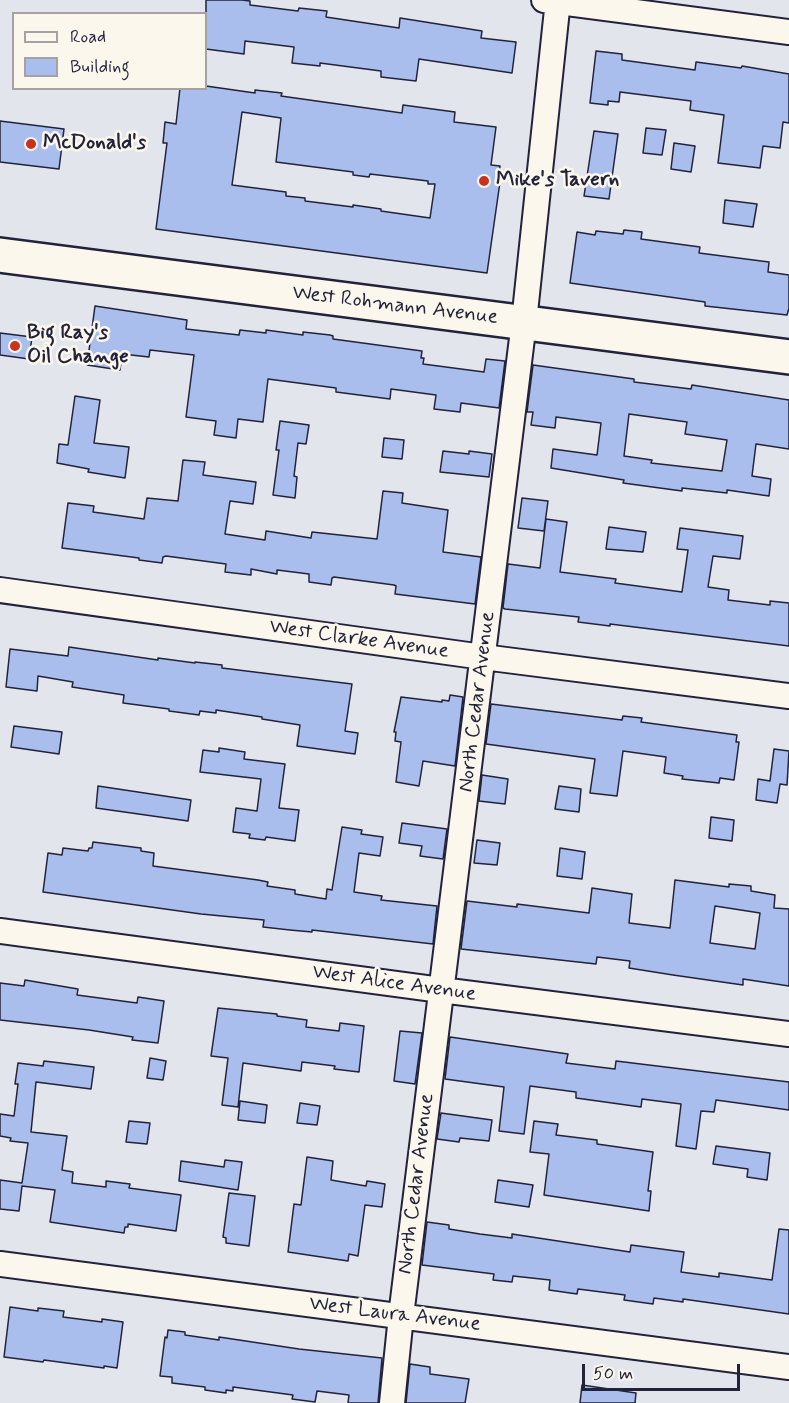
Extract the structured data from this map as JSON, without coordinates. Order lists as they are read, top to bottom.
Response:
{
  "streets": {
    "street": [
      "West Rohmann Avenue",
      "West Clarke Avenue",
      "North Cedar Avenue",
      "West Alice Avenue",
      "West Laura Avenue"
    ]
  },
  "crossings": [
    ["West Rohmann Avenue", "North Cedar Avenue"],
    ["West Clarke Avenue", "North Cedar Avenue"],
    ["North Cedar Avenue", "West Alice Avenue"],
    ["North Cedar Avenue", "West Laura Avenue"]
  ],
  "places": ["McDonald's", "Mike's Tavern", "Big Ray's Oil Change"],
  "legend": ["Road", "Building"],
  "scale_bar": "50 m"
}
